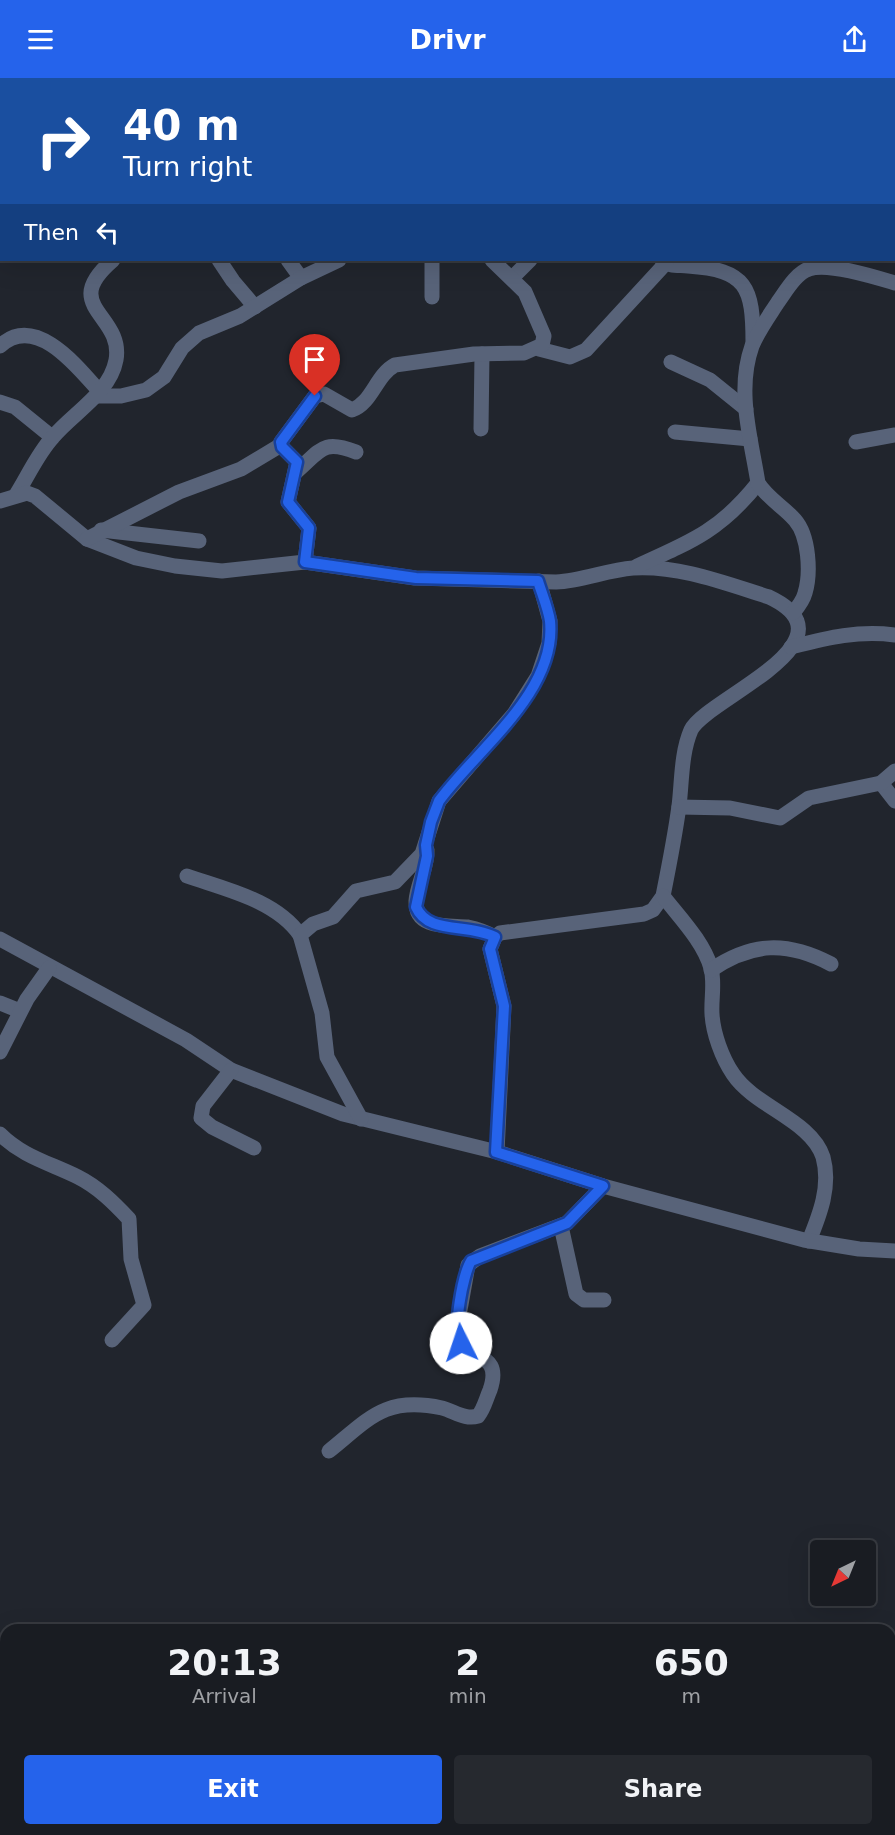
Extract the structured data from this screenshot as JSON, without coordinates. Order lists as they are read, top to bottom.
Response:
{
  "north": "bottom left",
  "page": {
    "header": "Drivr",
    "turn": ["40 m", "Turn right"],
    "then": "Then",
    "eta": [
      "20:13",
      "Arrival",
      "2",
      "min",
      "650",
      "m"
    ],
    "buttons": ["Exit", "Share"]
  }
}
